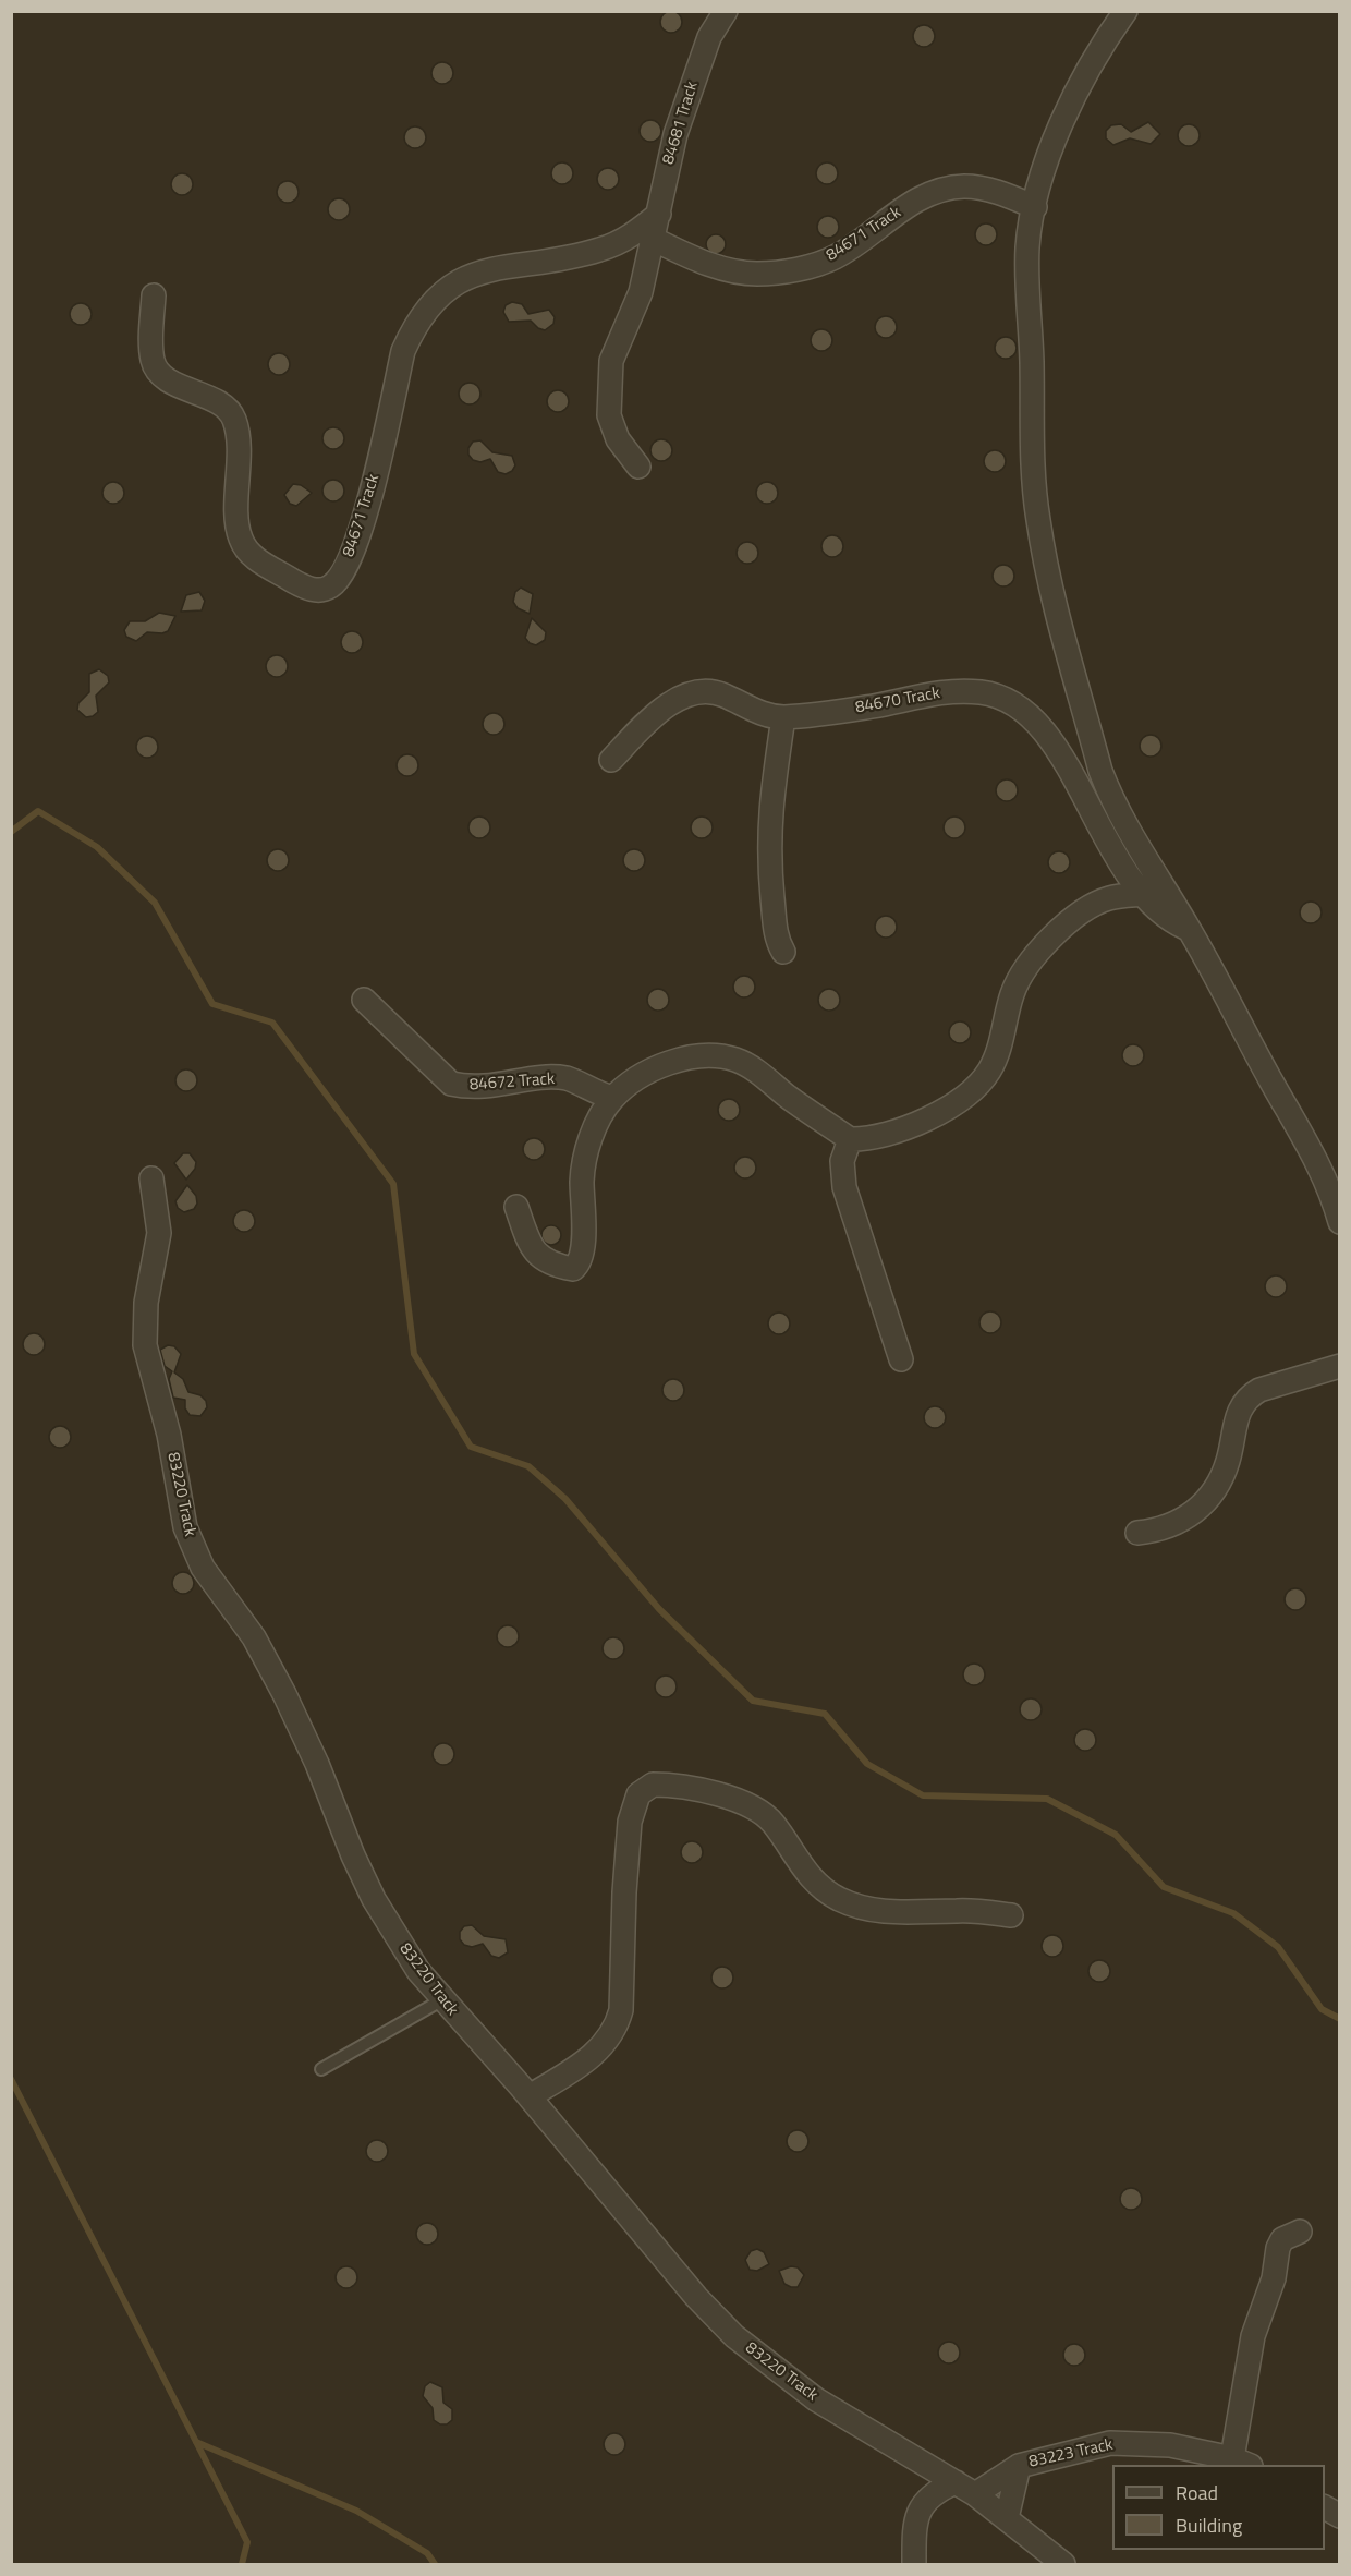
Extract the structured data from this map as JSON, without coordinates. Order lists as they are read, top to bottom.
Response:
{
  "streets": {
    "street": [
      "84681 Track",
      "84671 Track",
      "84670 Track",
      "84672 Track",
      "83220 Track",
      "83223 Track"
    ]
  },
  "crossings": [
    ["84681 Track", "84671 Track"],
    ["83220 Track", "83223 Track"]
  ],
  "legend": ["Road", "Building"]
}
